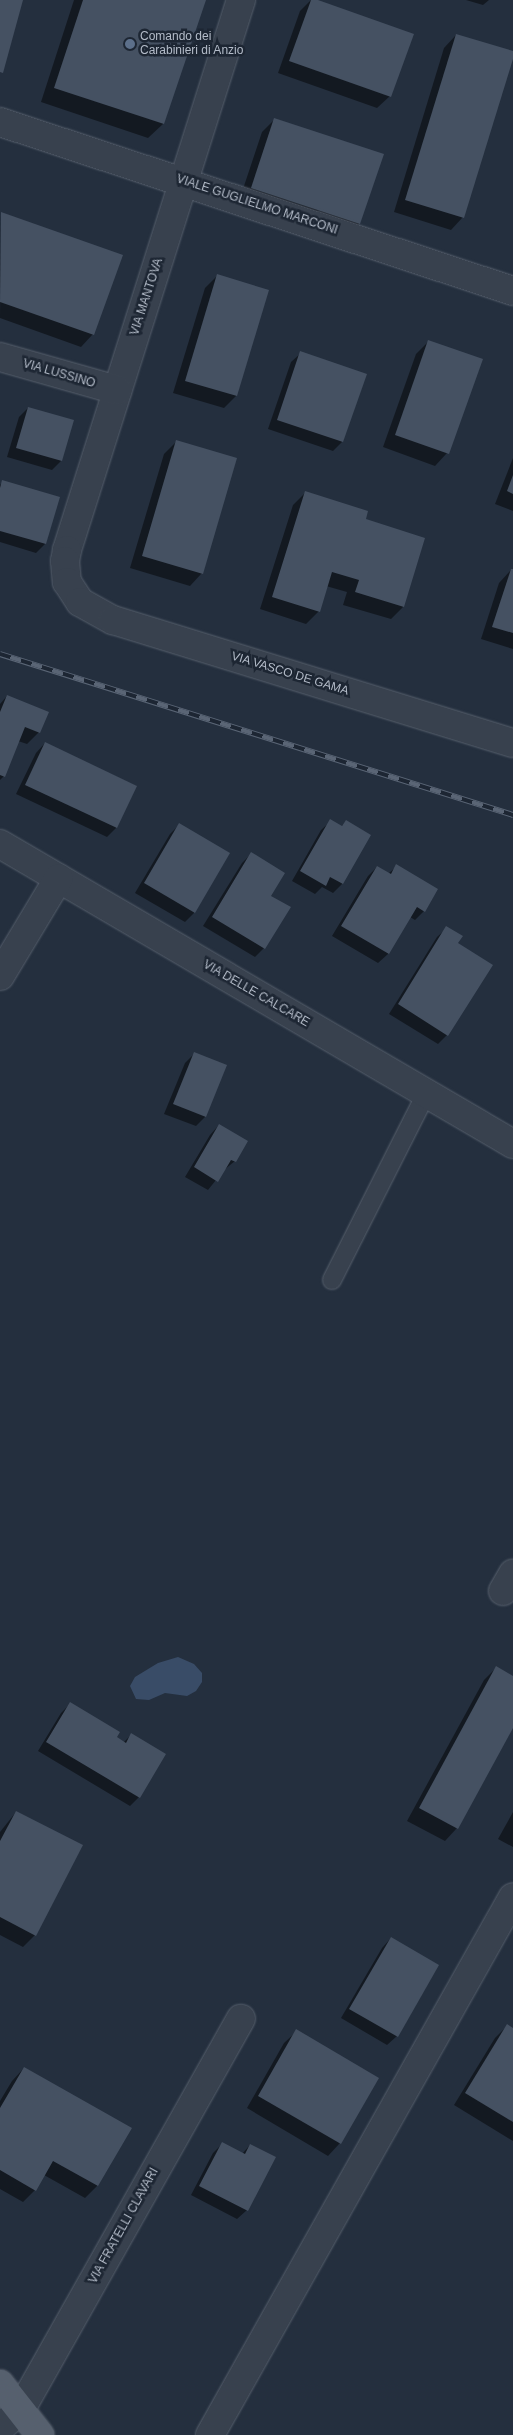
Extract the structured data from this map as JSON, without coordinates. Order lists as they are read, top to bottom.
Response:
{
  "streets": {
    "street": [
      "VIALE GUGLIELMO MARCONI",
      "VIA MANTOVA",
      "VIA LUSSINO",
      "VIA VASCO DE GAMA",
      "VIA DELLE CALCARE",
      "VIA FRATELLI CLAVARI"
    ]
  },
  "crossings": [
    ["VIALE GUGLIELMO MARCONI", "VIA MANTOVA"],
    ["VIA MANTOVA", "VIA LUSSINO"],
    ["VIA MANTOVA", "VIA VASCO DE GAMA"]
  ],
  "places": ["Comando dei Carabinieri di Anzio"]
}
